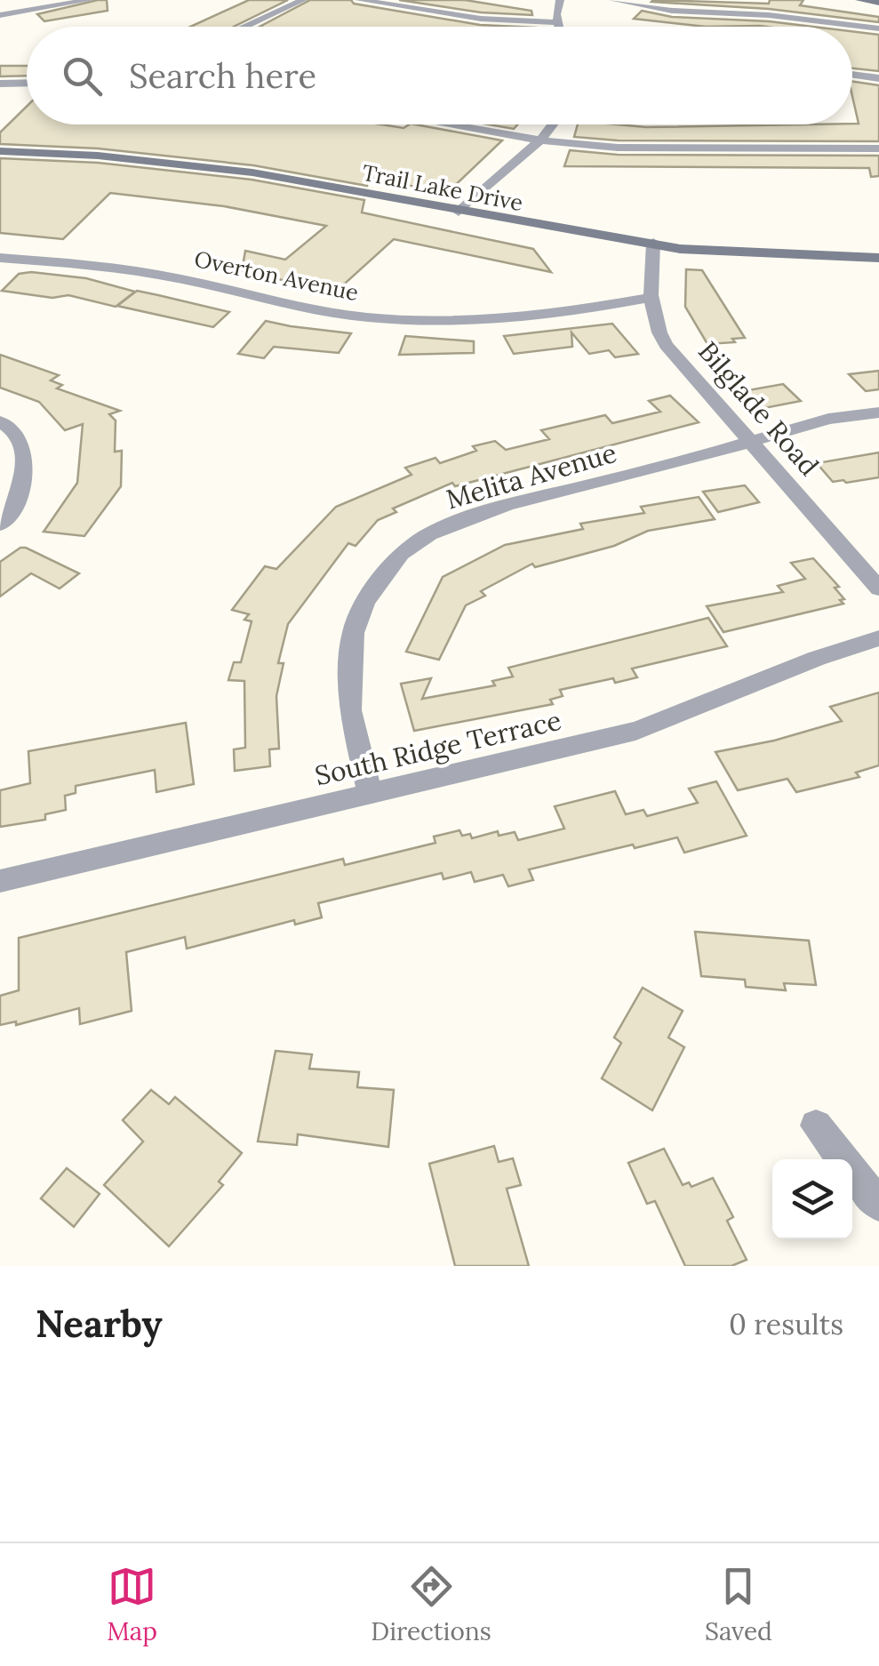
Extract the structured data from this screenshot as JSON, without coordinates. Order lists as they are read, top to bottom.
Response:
{
  "streets": {
    "street": [
      "Trail Lake Drive",
      "Overton Avenue",
      "Bilglade Road",
      "Melita Avenue",
      "South Ridge Terrace"
    ]
  },
  "crossings": [
    ["Trail Lake Drive", "Bilglade Road"],
    ["Overton Avenue", "Bilglade Road"],
    ["Bilglade Road", "Melita Avenue"],
    ["Melita Avenue", "South Ridge Terrace"]
  ],
  "page": {
    "search": "Search here",
    "heading": ["Nearby", "0 results"],
    "nav": ["Map", "Directions", "Saved"]
  }
}
